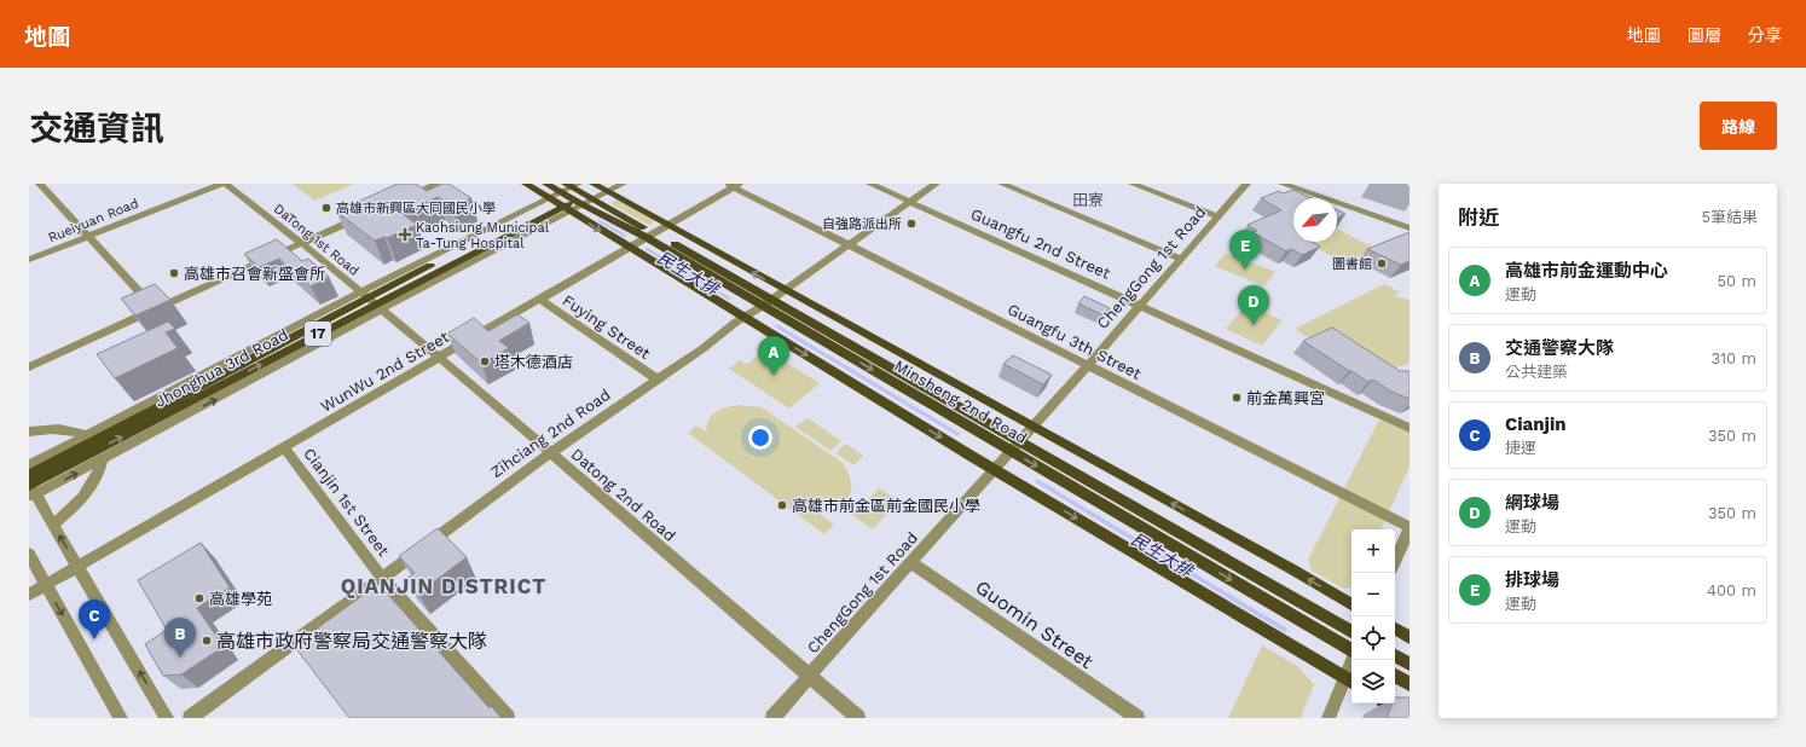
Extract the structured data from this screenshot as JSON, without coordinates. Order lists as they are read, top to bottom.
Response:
{
  "streets": {
    "main road": ["17", "Jhonghua 3rd Road", "Minsheng 2nd Road"],
    "street": [
      "Rueiyuan Road",
      "DaTong 1st Road",
      "Guangfu 2nd Street",
      "ChengGong 1st Road",
      "Fuying Street",
      "Guangfu 3th Street",
      "WunWu 2nd Street",
      "Zihciang 2nd Road",
      "Datong 2nd Road",
      "Cianjin 1st Street",
      "Guomin Street"
    ]
  },
  "crossings": [
    ["DaTong 1st Road", "Jhonghua 3rd Road"],
    ["DaTong 1st Road", "Datong 2nd Road"],
    ["Guangfu 2nd Street", "ChengGong 1st Road"],
    ["Guangfu 2nd Street", "Zihciang 2nd Road"],
    ["ChengGong 1st Road", "Guangfu 3th Street"],
    ["ChengGong 1st Road", "Minsheng 2nd Road"],
    ["ChengGong 1st Road", "Datong 2nd Road"],
    ["ChengGong 1st Road", "Guomin Street"],
    ["Fuying Street", "WunWu 2nd Street"],
    ["Fuying Street", "Zihciang 2nd Road"],
    ["Guangfu 3th Street", "WunWu 2nd Street"],
    ["Guangfu 3th Street", "Zihciang 2nd Road"],
    ["Jhonghua 3rd Road", "Minsheng 2nd Road"],
    ["Jhonghua 3rd Road", "Datong 2nd Road"],
    ["WunWu 2nd Street", "Minsheng 2nd Road"],
    ["WunWu 2nd Street", "Datong 2nd Road"],
    ["WunWu 2nd Street", "Cianjin 1st Street"],
    ["Minsheng 2nd Road", "Zihciang 2nd Road"],
    ["Zihciang 2nd Road", "Datong 2nd Road"],
    ["Zihciang 2nd Road", "Cianjin 1st Street"]
  ],
  "districts": ["田寮", "QIANJIN DISTRICT"],
  "water": ["民生大排"],
  "places": {
    "other": [
      "高雄市新興區大同國民小學",
      "自強路派出所",
      "圖書館",
      "高雄市召會新盛會所",
      "塔木德酒店",
      "前金萬興宮",
      "高雄市前金區前金國民小學",
      "高雄學苑",
      "高雄市政府警察局交通警察大隊"
    ],
    "health": ["Kaohsiung Municipal Ta-Tung Hospital"]
  },
  "north": "bottom left",
  "page": {
    "header": "地圖",
    "nav": ["地圖", "圖層", "分享"],
    "title": "交通資訊",
    "buttons": "路線",
    "heading": ["附近", "5筆結果"],
    "pins": [
      "E",
      "D",
      "A",
      "C",
      "B"
    ],
    "list": [
      {
        "mark": "A",
        "name": "高雄市前金運動中心",
        "note": "運動",
        "value": "50 m"
      },
      {
        "mark": "B",
        "name": "交通警察大隊",
        "note": "公共建築",
        "value": "310 m"
      },
      {
        "mark": "C",
        "name": "Cianjin",
        "note": "捷運",
        "value": "350 m"
      },
      {
        "mark": "D",
        "name": "網球場",
        "note": "運動",
        "value": "350 m"
      },
      {
        "mark": "E",
        "name": "排球場",
        "note": "運動",
        "value": "400 m"
      }
    ],
    "map_buttons": ["+", "−"]
  }
}
